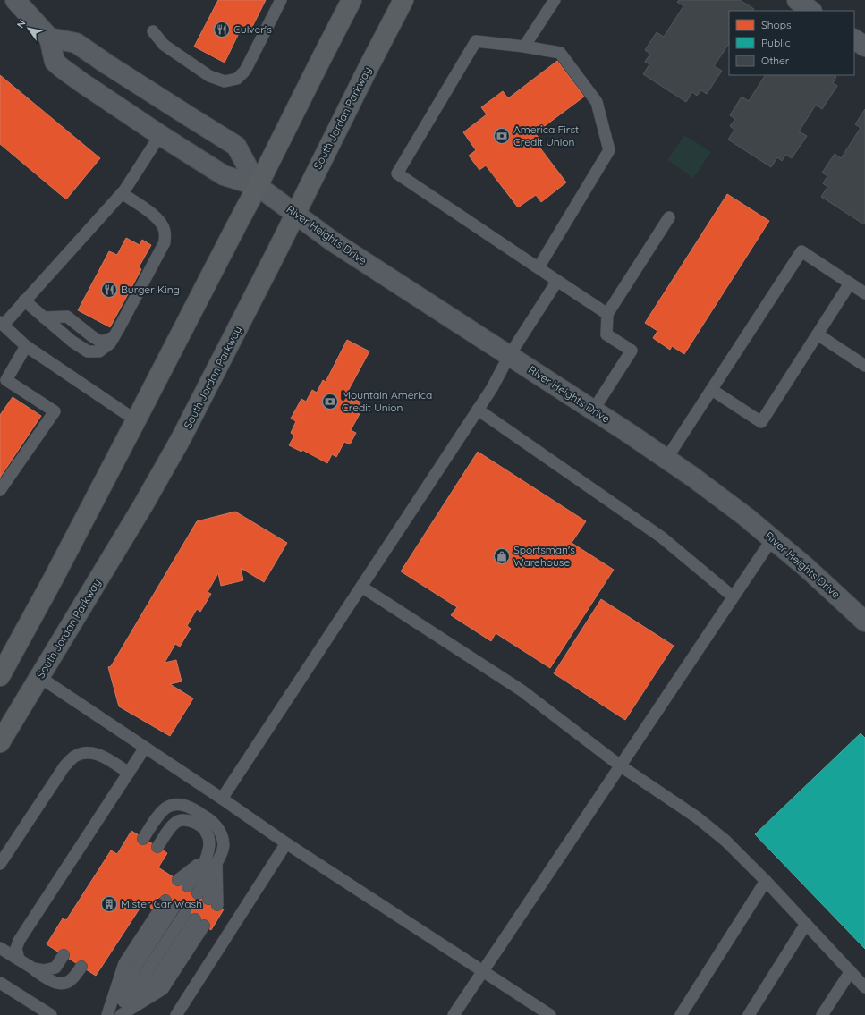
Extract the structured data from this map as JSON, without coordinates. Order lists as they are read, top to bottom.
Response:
{
  "streets": {
    "main road": ["South Jordan Parkway"],
    "street": ["River Heights Drive"]
  },
  "crossings": [
    ["South Jordan Parkway", "River Heights Drive"]
  ],
  "places": {
    "restaurant": ["Culver's", "Burger King"],
    "bank": ["America First Credit Union", "Mountain America Credit Union"],
    "shop": ["Sportsman's Warehouse"],
    "building": ["Mister Car Wash"]
  },
  "legend": ["Shops", "Public", "Other"],
  "north": "top left"
}
